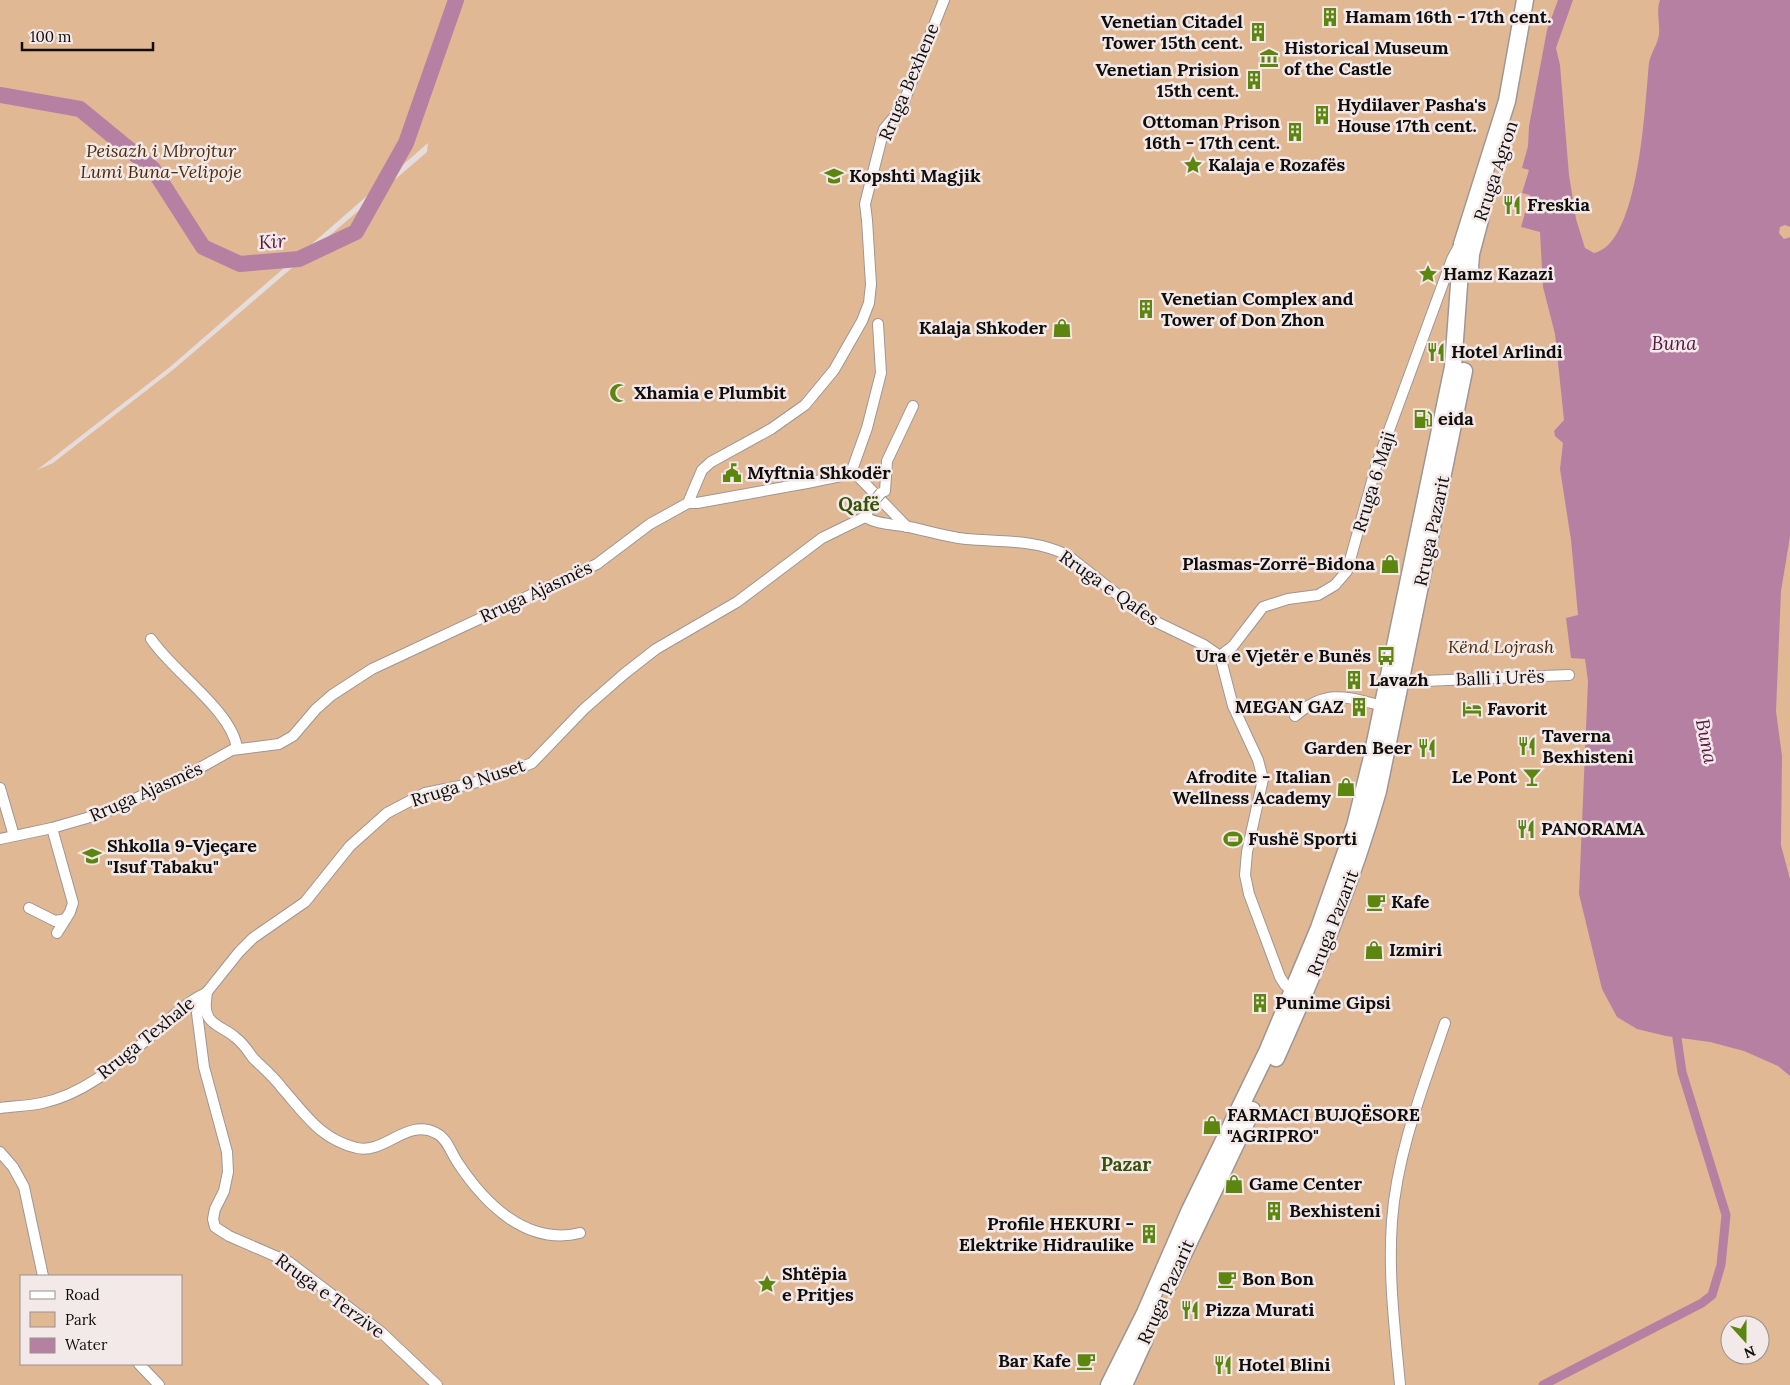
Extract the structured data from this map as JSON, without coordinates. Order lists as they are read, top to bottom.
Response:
{
  "streets": {
    "main road": ["Rruga Agron", "Rruga Pazarit"],
    "street": [
      "Rruga Bexhene",
      "Rruga 6 Maji",
      "Rruga e Qafes",
      "Rruga Ajasmës",
      "Balli i Urës",
      "Rruga 9 Nuset",
      "Rruga Texhale",
      "Rruga e Terzive"
    ]
  },
  "crossings": [
    ["Rruga Bexhene", "Rruga Ajasmës"],
    ["Rruga Agron", "Rruga 6 Maji"],
    ["Rruga Agron", "Rruga Pazarit"],
    ["Rruga 6 Maji", "Rruga e Qafes"],
    ["Rruga Pazarit", "Balli i Urës"],
    ["Rruga e Qafes", "Rruga 9 Nuset"],
    ["Rruga 9 Nuset", "Rruga Texhale"],
    ["Rruga 9 Nuset", "Rruga e Terzive"],
    ["Rruga Texhale", "Rruga e Terzive"]
  ],
  "districts": ["Qafë", "Pazar"],
  "water": ["Kir", "Buna"],
  "parks": ["Peisazh i Mbrojtur Lumi Buna-Velipoje", "Kënd Lojrash"],
  "places": {
    "building": [
      "Hamam 16th - 17th cent.",
      "Venetian Citadel Tower 15th cent.",
      "Venetian Prision 15th cent.",
      "Hydilaver Pasha's House 17th cent.",
      "Ottoman Prison 16th - 17th cent.",
      "Venetian Complex and Tower of Don Zhon",
      "Lavazh",
      "MEGAN GAZ",
      "Punime Gipsi",
      "Bexhisteni",
      "Profile HEKURI - Elektrike Hidraulike"
    ],
    "museum": ["Historical Museum of the Castle"],
    "place": ["Kalaja e Rozafës", "Hamz Kazazi", "Shtëpia e Pritjes"],
    "school or university": ["Kopshti Magjik", "Shkolla 9-Vjeçare \"Isuf Tabaku\""],
    "restaurant": [
      "Freskia",
      "Hotel Arlindi",
      "Taverna Bexhisteni",
      "Garden Beer",
      "PANORAMA",
      "Pizza Murati",
      "Hotel Blini"
    ],
    "shop": [
      "Kalaja Shkoder",
      "Plasmas-Zorrë-Bidona",
      "Afrodite - Italian Wellness Academy",
      "Izmiri",
      "FARMACI BUJQËSORE \"AGRIPRO\"",
      "Game Center"
    ],
    "mosque": ["Xhamia e Plumbit"],
    "fuel station": ["eida"],
    "public building": ["Myftnia Shkodër"],
    "bus stop": ["Ura e Vjetër e Bunës"],
    "hotel": ["Favorit"],
    "bar": ["Le Pont"],
    "sports": ["Fushë Sporti"],
    "cafe": ["Kafe", "Bon Bon", "Bar Kafe"]
  },
  "legend": ["Road", "Park", "Water"],
  "scale_bar": "100 m",
  "north": "bottom"
}
